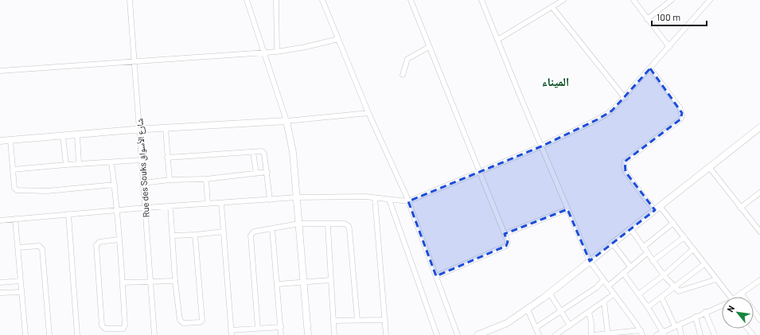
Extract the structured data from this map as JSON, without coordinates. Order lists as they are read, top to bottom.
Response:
{
  "streets": {
    "street": ["Rue des Souks شارع الأسواق"]
  },
  "districts": ["الميناء"],
  "scale_bar": "100 m",
  "north": "top left"
}
